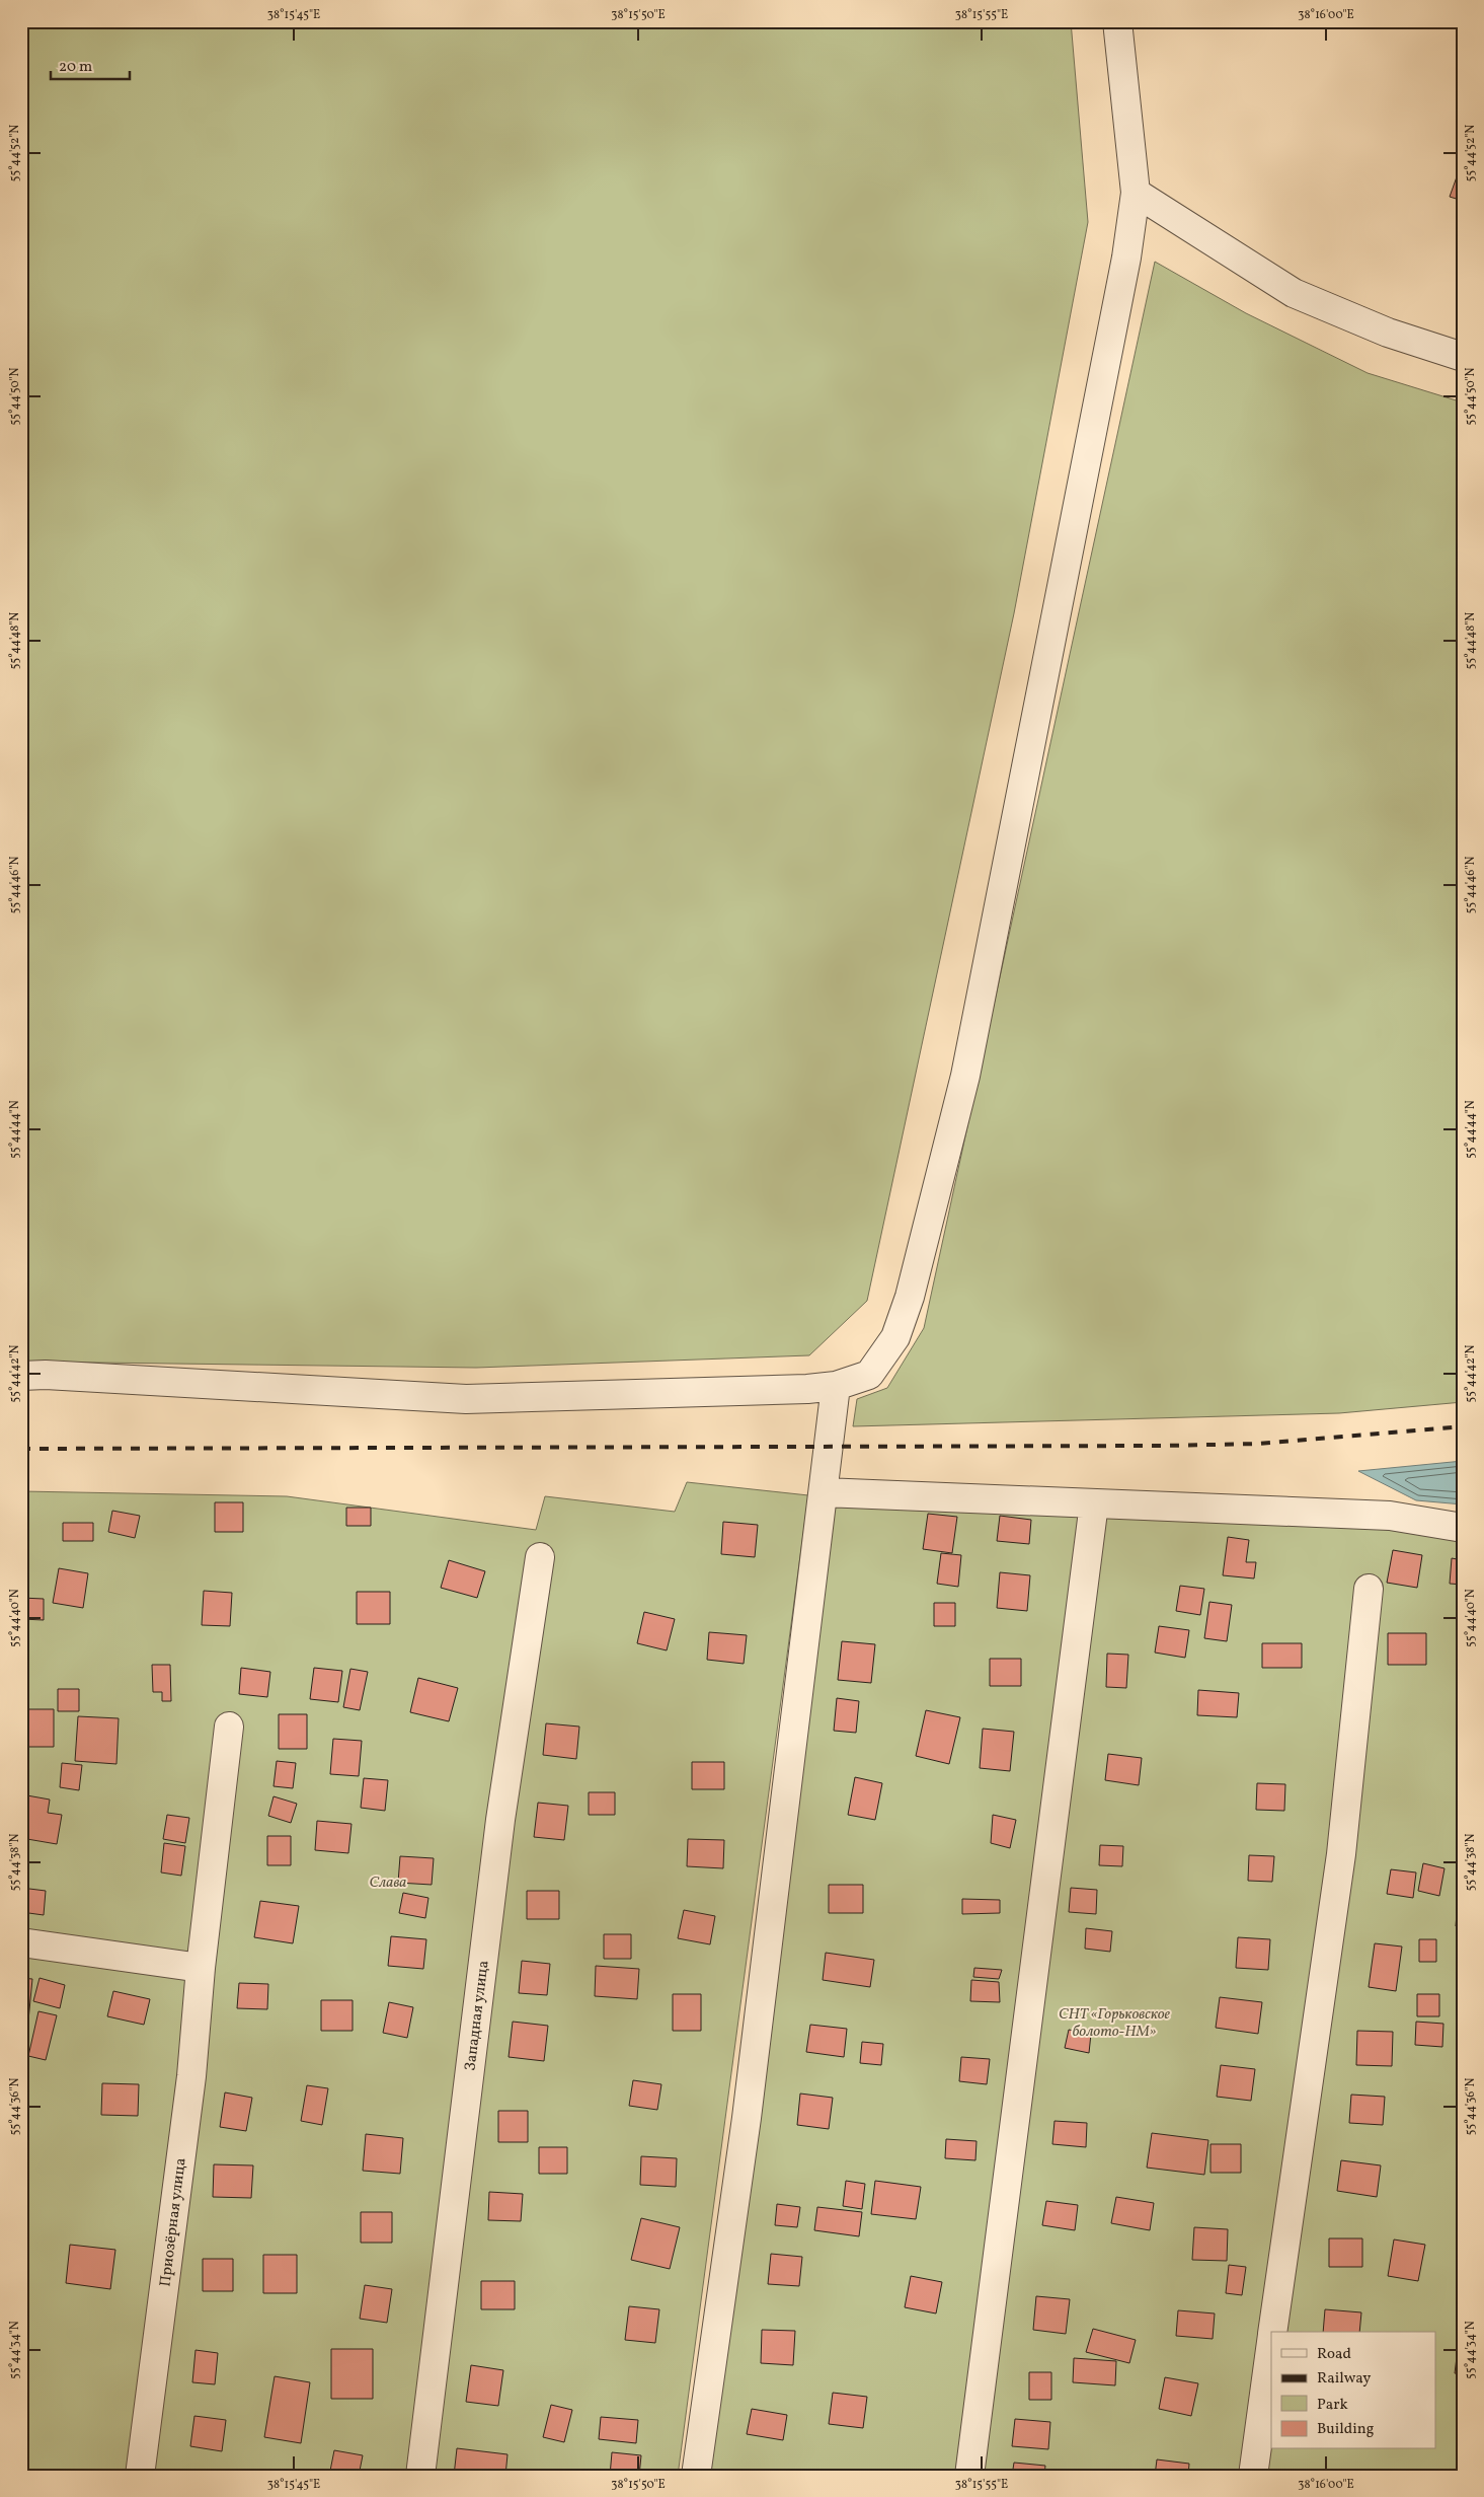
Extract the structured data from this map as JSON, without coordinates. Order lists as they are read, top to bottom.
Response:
{
  "streets": {
    "street": ["Западная улица", "Приозёрная улица"]
  },
  "parks": ["Слава", "СНТ «Горьковское болото-НМ»"],
  "legend": [
    "Road",
    "Railway",
    "Park",
    "Building"
  ],
  "scale_bar": "20 m",
  "coordinates": [
    "38°15'45\"E",
    "38°15'50\"E",
    "38°15'55\"E",
    "38°16'00\"E",
    "55°44'52\"N",
    "55°44'50\"N",
    "55°44'48\"N",
    "55°44'46\"N",
    "55°44'44\"N",
    "55°44'42\"N",
    "55°44'40\"N",
    "55°44'38\"N",
    "55°44'36\"N",
    "55°44'34\"N"
  ]
}
